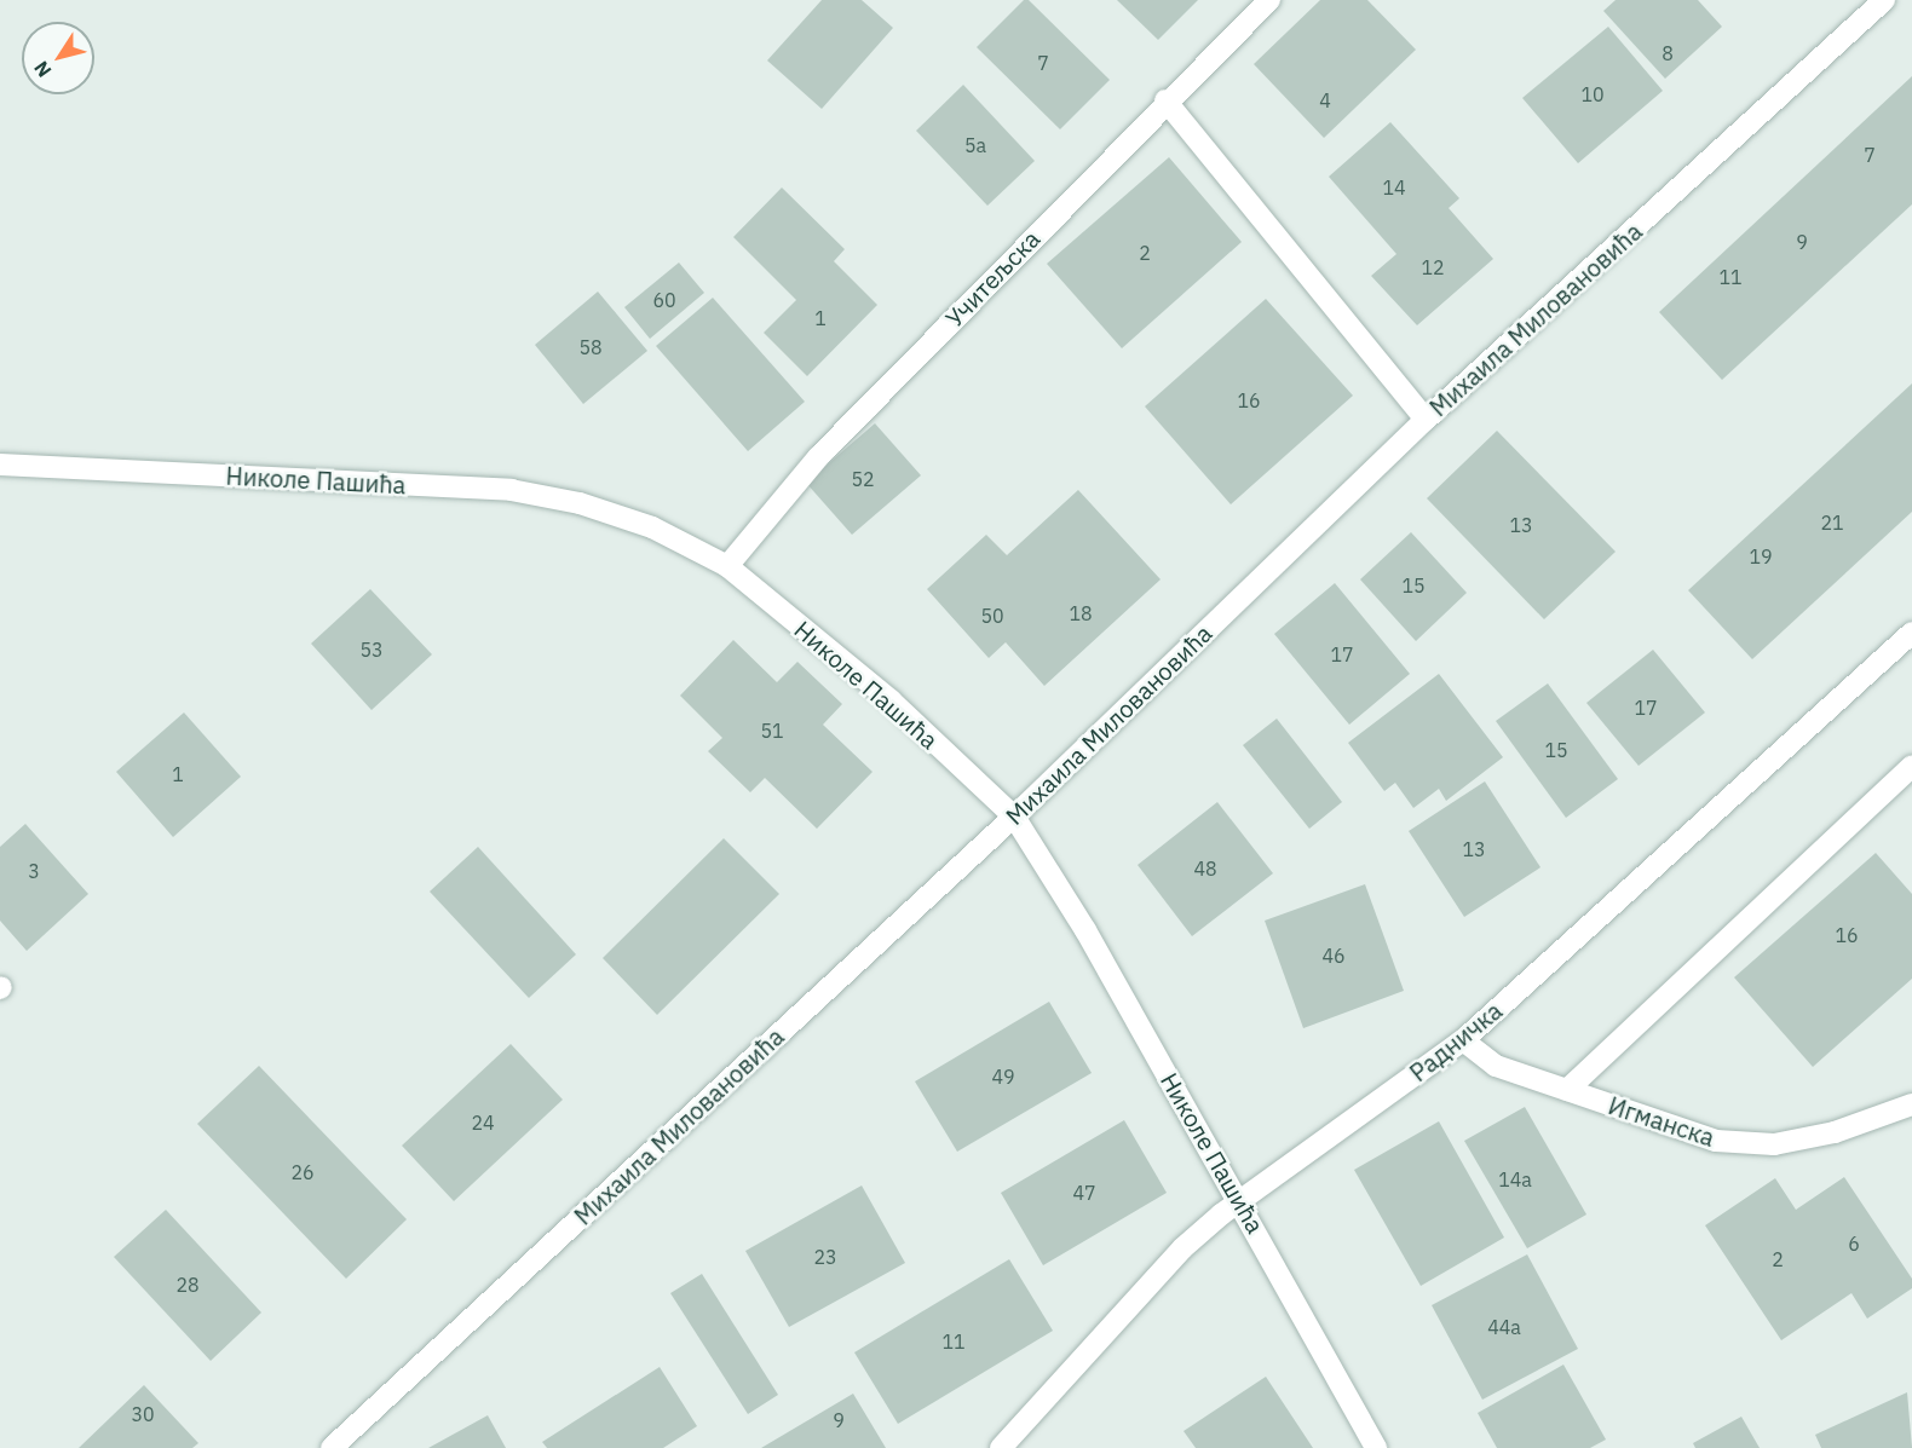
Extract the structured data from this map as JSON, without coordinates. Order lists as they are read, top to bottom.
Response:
{
  "streets": {
    "street": [
      "Учитељска",
      "Михаила Миловановића",
      "Николе Пашића",
      "Радничка",
      "Игманска"
    ]
  },
  "crossings": [
    ["Учитељска", "Николе Пашића"],
    ["Михаила Миловановића", "Николе Пашића"],
    ["Николе Пашића", "Радничка"],
    ["Радничка", "Игманска"]
  ],
  "house_numbers": [
    "8",
    "7",
    "10",
    "4",
    "5a",
    "7",
    "14",
    "9",
    "2",
    "12",
    "11",
    "60",
    "1",
    "58",
    "16",
    "52",
    "21",
    "13",
    "19",
    "15",
    "18",
    "50",
    "53",
    "17",
    "17",
    "51",
    "15",
    "1",
    "13",
    "48",
    "3",
    "16",
    "46",
    "49",
    "24",
    "26",
    "14a",
    "47",
    "6",
    "23",
    "2",
    "28",
    "44a",
    "11",
    "30",
    "9"
  ],
  "north": "bottom left"
}
